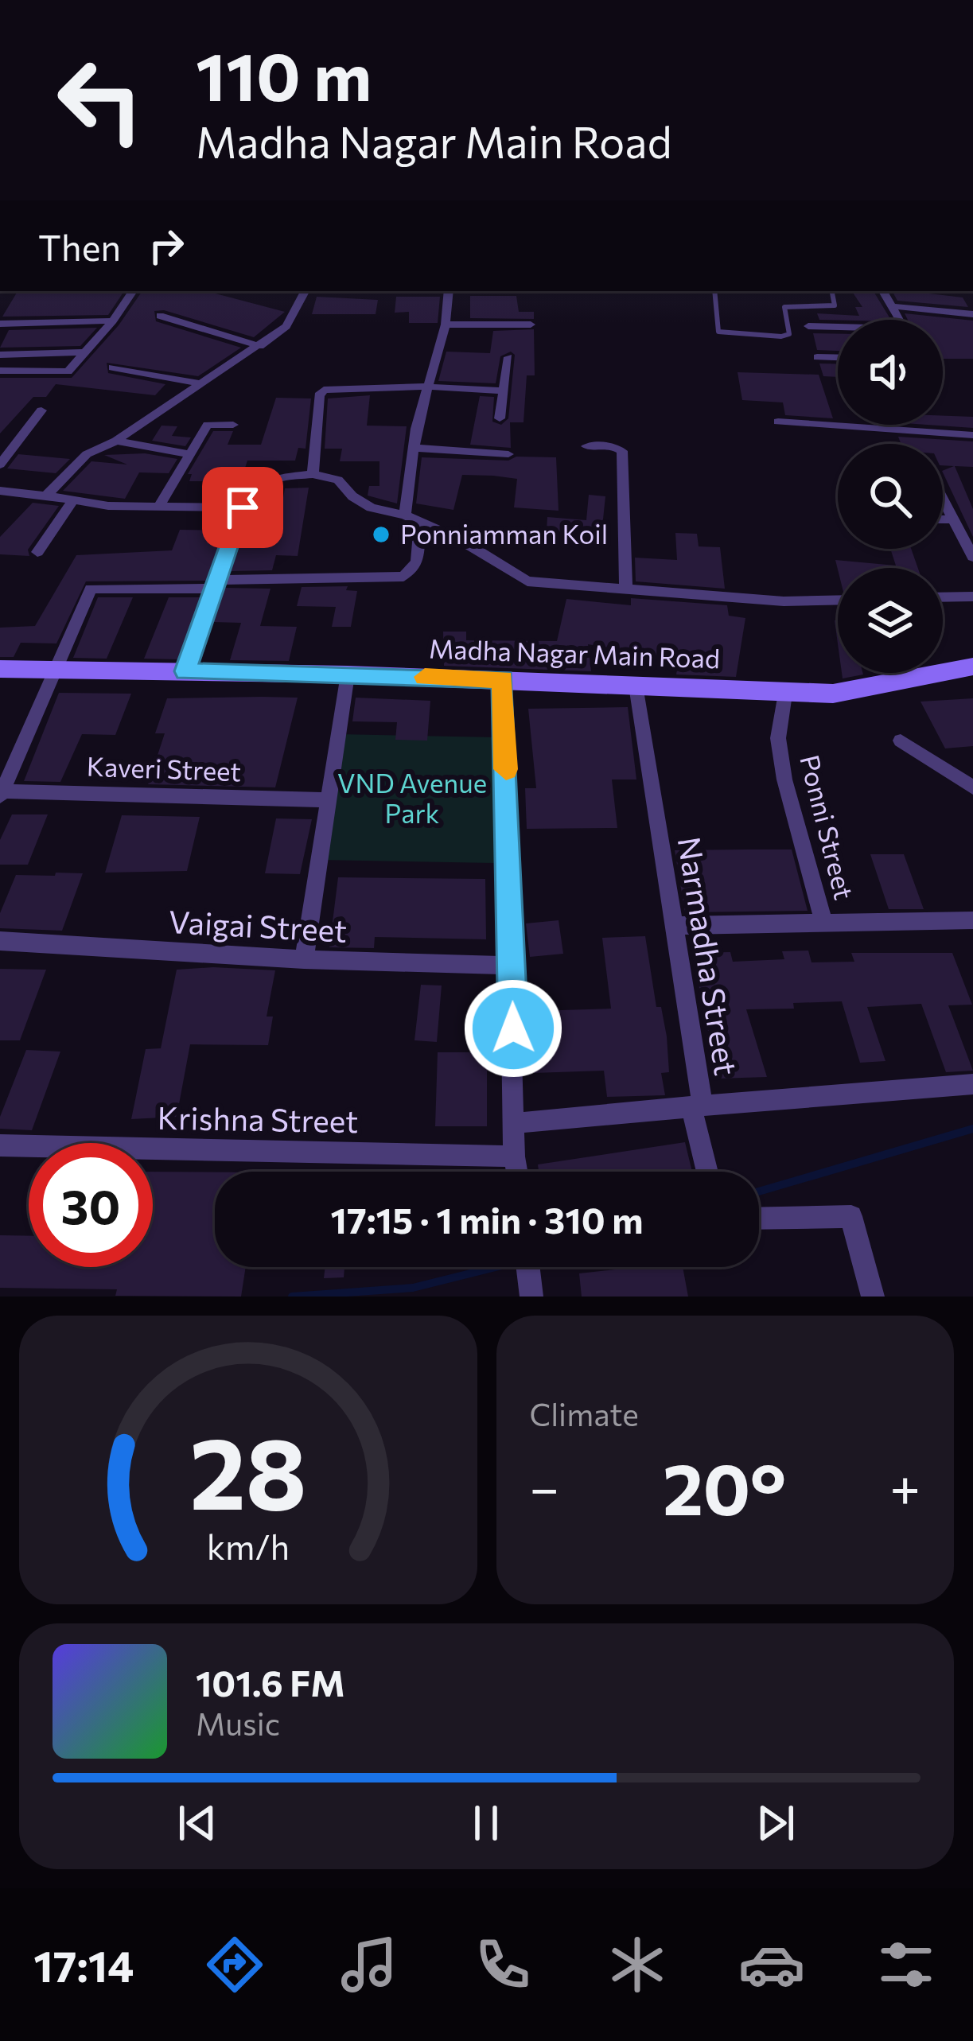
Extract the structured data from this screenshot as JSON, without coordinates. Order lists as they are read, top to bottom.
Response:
{
  "streets": {
    "street": [
      "Madha Nagar Main Road",
      "Kaveri Street",
      "Ponni Street",
      "Vaigai Street",
      "Narmadha Street",
      "Krishna Street"
    ]
  },
  "crossings": [
    ["Madha Nagar Main Road", "Ponni Street"],
    ["Madha Nagar Main Road", "Narmadha Street"]
  ],
  "parks": ["VND Avenue Park"],
  "places": ["Ponniamman Koil"],
  "page": {
    "turn": ["110 m", "Madha Nagar Main Road"],
    "then": "Then",
    "limit": "30",
    "trip": "17:15 · 1 min · 310 m",
    "tile": "Climate",
    "heat": ["−", "20°", "+"],
    "song": ["101.6 FM", "Music"],
    "tabs": "17:14",
    "gauge": ["28", "km/h"]
  }
}
